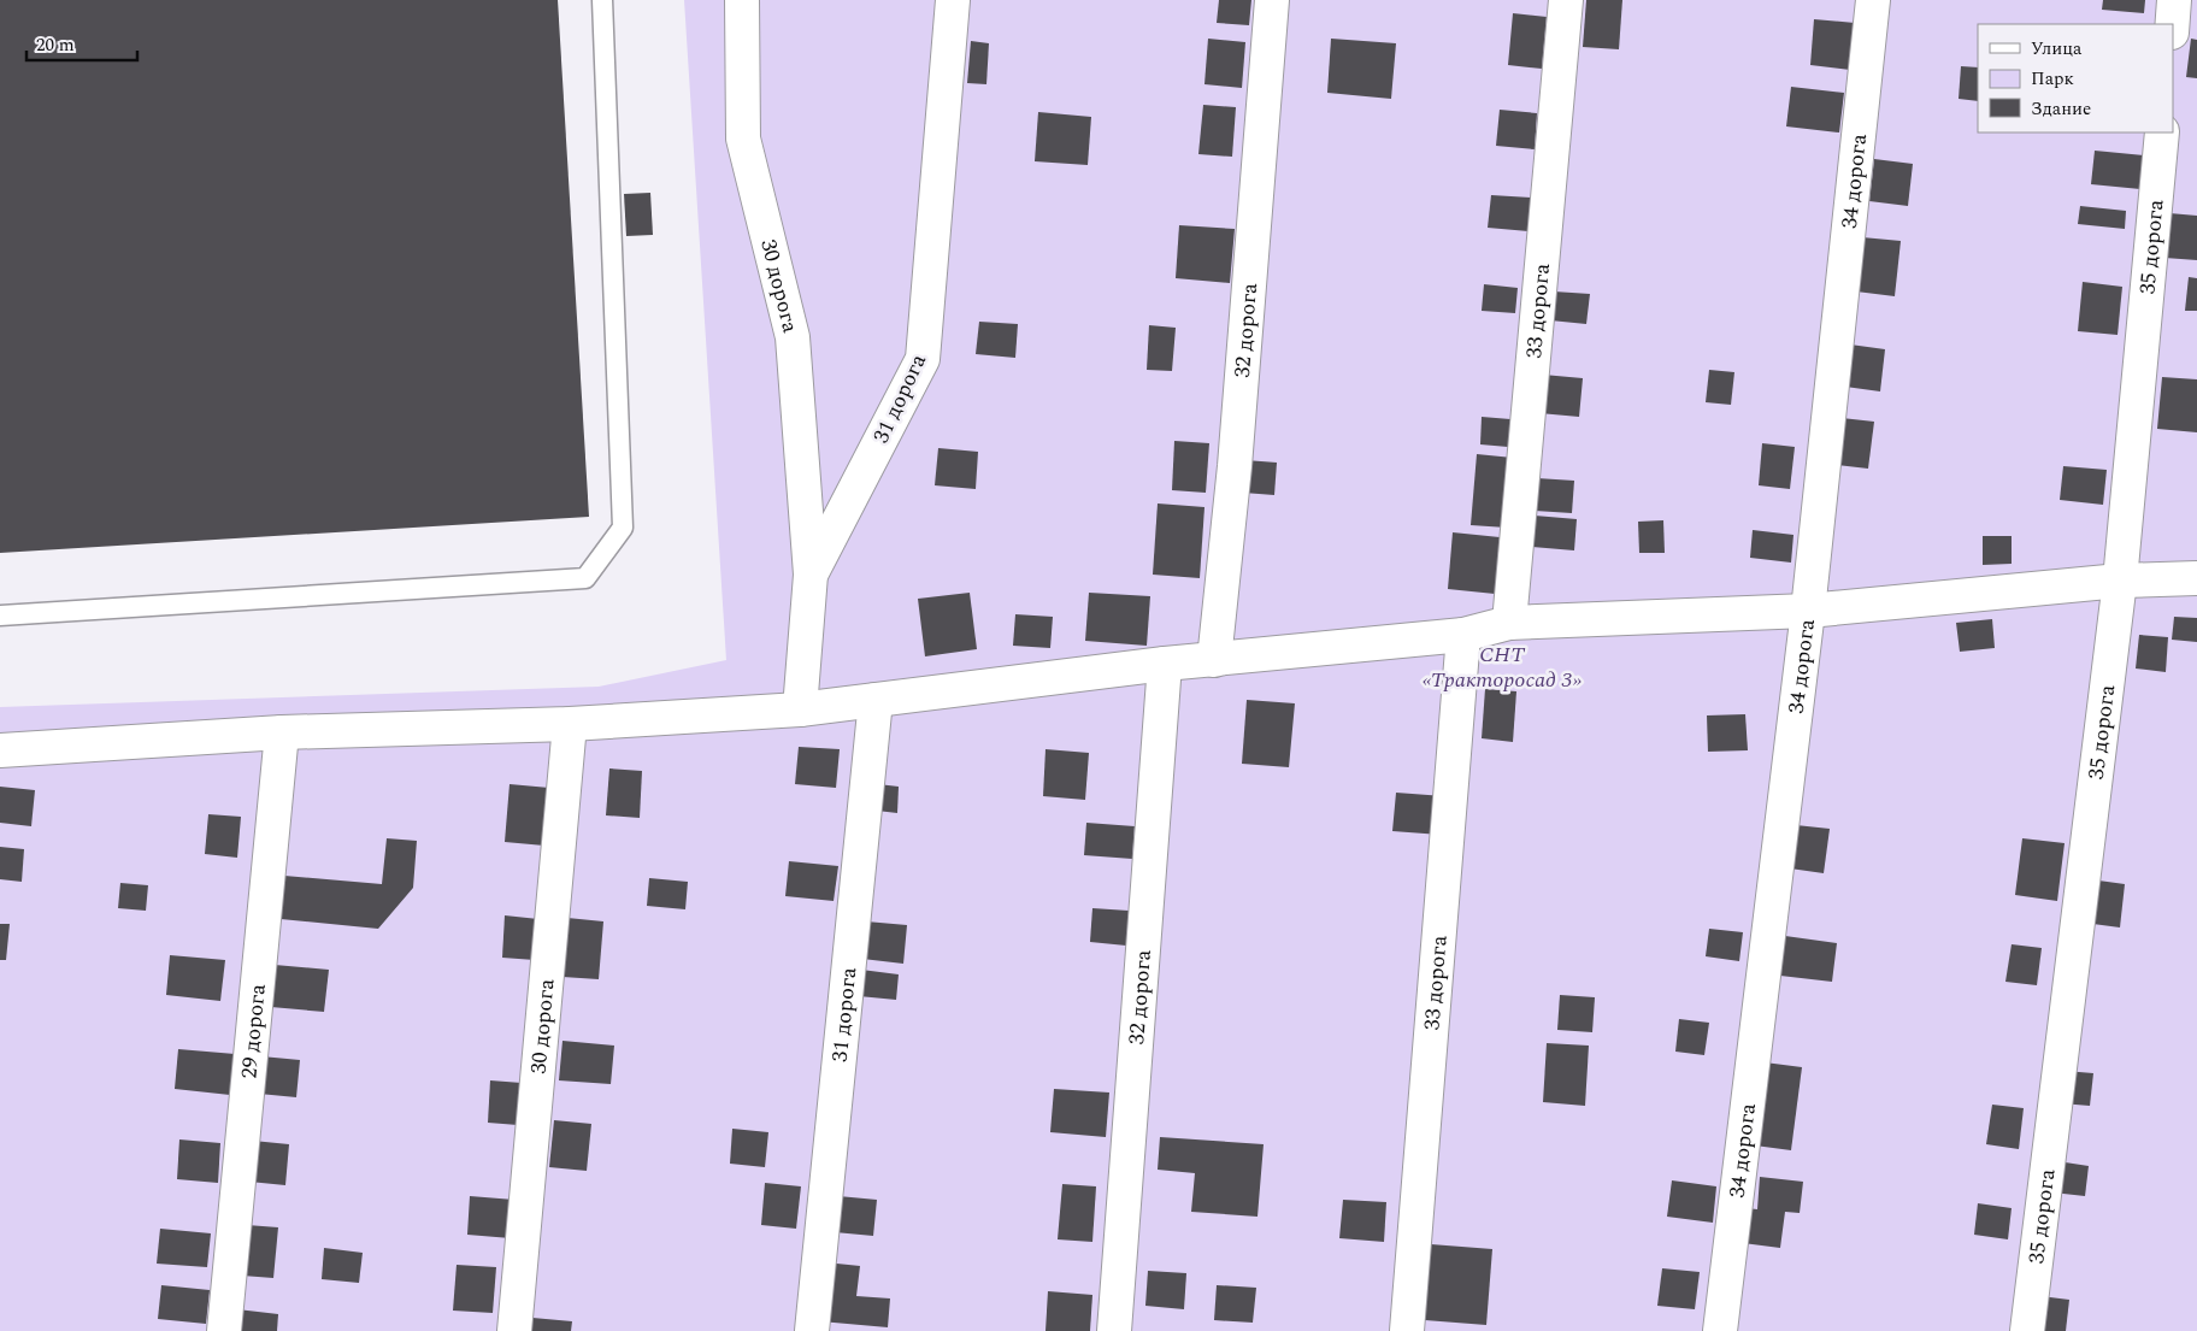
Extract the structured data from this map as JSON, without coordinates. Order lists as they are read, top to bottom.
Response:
{
  "streets": {
    "street": [
      "34 дорога",
      "35 дорога",
      "30 дорога",
      "33 дорога",
      "32 дорога",
      "31 дорога",
      "29 дорога"
    ]
  },
  "crossings": [
    ["30 дорога", "31 дорога"]
  ],
  "parks": ["СНТ «Тракторосад 3»"],
  "legend": ["Улица", "Парк", "Здание"],
  "scale_bar": "20 m"
}
